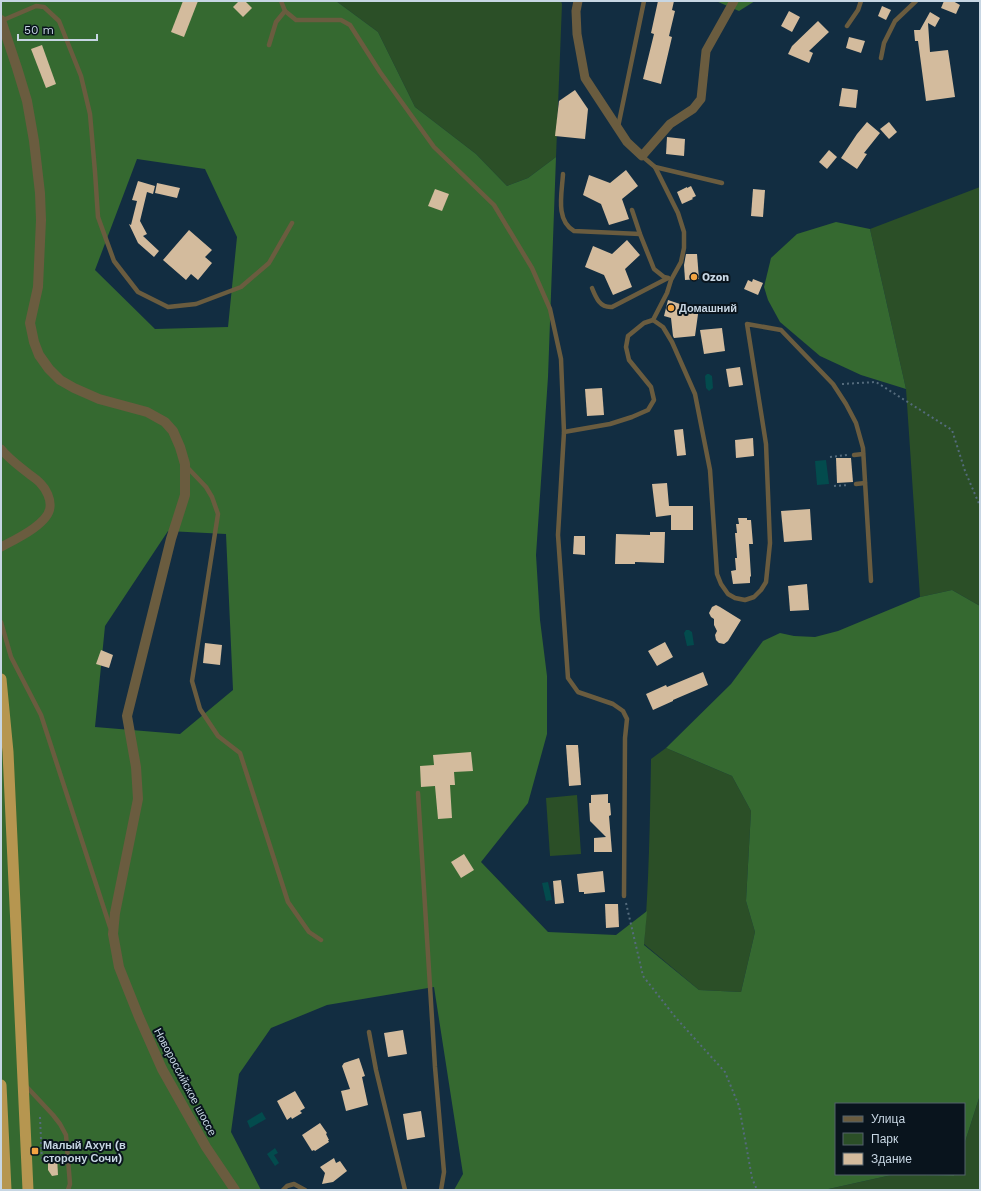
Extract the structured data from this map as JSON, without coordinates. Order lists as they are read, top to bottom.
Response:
{
  "streets": {
    "street": ["Новороссийское шоссе"]
  },
  "places": {
    "other": ["Ozon", "Домашний"],
    "transit": ["Малый Ахун (в сторону Сочи)"]
  },
  "legend": ["Улица", "Парк", "Здание"],
  "scale_bar": "50 m"
}
